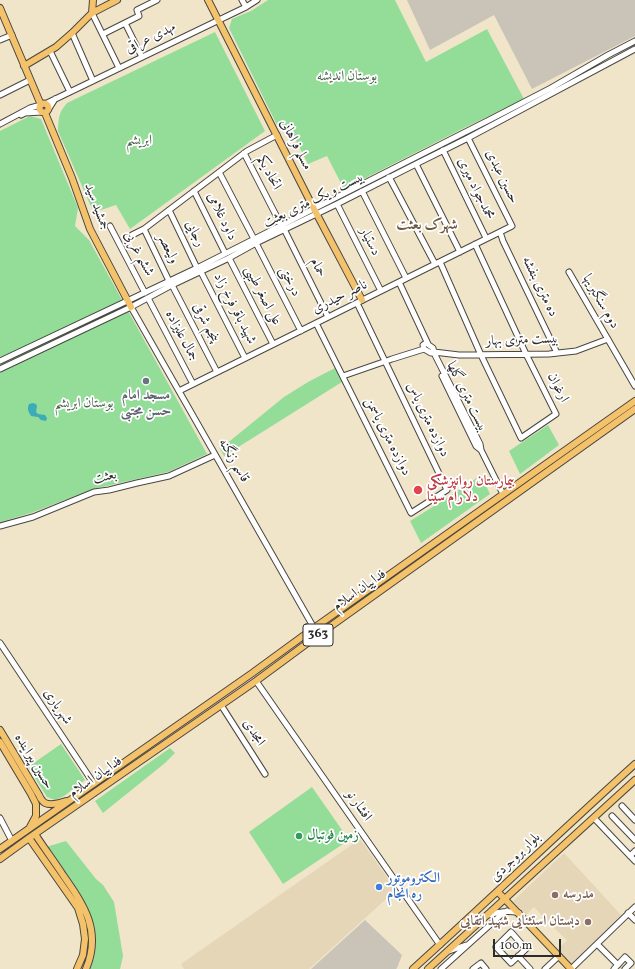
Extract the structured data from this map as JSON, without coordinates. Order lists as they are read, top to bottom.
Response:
{
  "streets": {
    "main road": [
      "مسلم فراهانی",
      "جمشید سید",
      "فداییان اسلام",
      "363",
      "حسین پیراینده",
      "بلوار بروجردی"
    ],
    "street": [
      "مهدی عراقی",
      "اتحاد یکم",
      "حسین عبدی",
      "محمدجواد میری",
      "بیست و یک متری بعثت",
      "داود غلامی",
      "رجایی",
      "دستیار",
      "ولیعصر",
      "ششم غربی",
      "حمام",
      "درختی",
      "ده متری بنفشه",
      "علی اصغر طیبی",
      "ناصر حیدری",
      "دوم سنگبریها",
      "شهید باقر فرخ زاد",
      "پنجم شرقی",
      "جمال علیزاده",
      "بیست متری بهار",
      "ارغوان",
      "بیست متری گلها",
      "دوازده متری یاس",
      "دوازده متری یاسمن",
      "قاسم زنگنه",
      "بعثت",
      "شهریاری",
      "امجدی",
      "افشار نو"
    ]
  },
  "crossings": [
    ["مهدی عراقی", "مسلم فراهانی"],
    ["مهدی عراقی", "جمشید سید"],
    ["مسلم فراهانی", "بیست و یک متری بعثت"],
    ["مسلم فراهانی", "ناصر حیدری"],
    ["مسلم فراهانی", "دوازده متری یاس"],
    ["اتحاد یکم", "بیست و یک متری بعثت"],
    ["اتحاد یکم", "حمام"],
    ["حسین عبدی", "بیست و یک متری بعثت"],
    ["حسین عبدی", "ناصر حیدری"],
    ["محمدجواد میری", "بیست و یک متری بعثت"],
    ["محمدجواد میری", "ناصر حیدری"],
    ["بیست و یک متری بعثت", "جمشید سید"],
    ["بیست و یک متری بعثت", "داود غلامی"],
    ["بیست و یک متری بعثت", "رجایی"],
    ["بیست و یک متری بعثت", "دستیار"],
    ["بیست و یک متری بعثت", "ولیعصر"],
    ["بیست و یک متری بعثت", "ششم غربی"],
    ["بیست و یک متری بعثت", "حمام"],
    ["بیست و یک متری بعثت", "درختی"],
    ["بیست و یک متری بعثت", "علی اصغر طیبی"],
    ["بیست و یک متری بعثت", "شهید باقر فرخ زاد"],
    ["بیست و یک متری بعثت", "پنجم شرقی"],
    ["بیست و یک متری بعثت", "جمال علیزاده"],
    ["بیست و یک متری بعثت", "قاسم زنگنه"],
    ["جمشید سید", "قاسم زنگنه"],
    ["داود غلامی", "علی اصغر طیبی"],
    ["رجایی", "شهید باقر فرخ زاد"],
    ["دستیار", "ناصر حیدری"],
    ["ولیعصر", "پنجم شرقی"],
    ["حمام", "ناصر حیدری"],
    ["درختی", "ناصر حیدری"],
    ["ده متری بنفشه", "ناصر حیدری"],
    ["ده متری بنفشه", "بیست متری بهار"],
    ["علی اصغر طیبی", "ناصر حیدری"],
    ["ناصر حیدری", "شهید باقر فرخ زاد"],
    ["ناصر حیدری", "پنجم شرقی"],
    ["ناصر حیدری", "جمال علیزاده"],
    ["ناصر حیدری", "دوازده متری یاس"],
    ["ناصر حیدری", "قاسم زنگنه"],
    ["دوم سنگبریها", "بیست متری بهار"],
    ["بیست متری بهار", "ارغوان"],
    ["بیست متری بهار", "بیست متری گلها"],
    ["بیست متری گلها", "فداییان اسلام"],
    ["دوازده متری یاس", "دوازده متری یاسمن"],
    ["قاسم زنگنه", "بعثت"],
    ["قاسم زنگنه", "فداییان اسلام"],
    ["فداییان اسلام", "شهریاری"],
    ["فداییان اسلام", "امجدی"],
    ["فداییان اسلام", "حسین پیراینده"],
    ["فداییان اسلام", "افشار نو"],
    ["افشار نو", "بلوار بروجردی"]
  ],
  "districts": ["شهرک بعثت"],
  "parks": ["بوستان اندیشه", "ابریشم", "بوستان ابریشم"],
  "places": [
    "مسجد امام حسن مجتبی",
    "بیمارستان روانپزشکی دلارام سینا",
    "زمین فوتبال",
    "الکتروموتور ره انجام",
    "مدرسه",
    "دبستان استثنایی شهید اتقایی"
  ],
  "scale_bar": "100 m"
}
